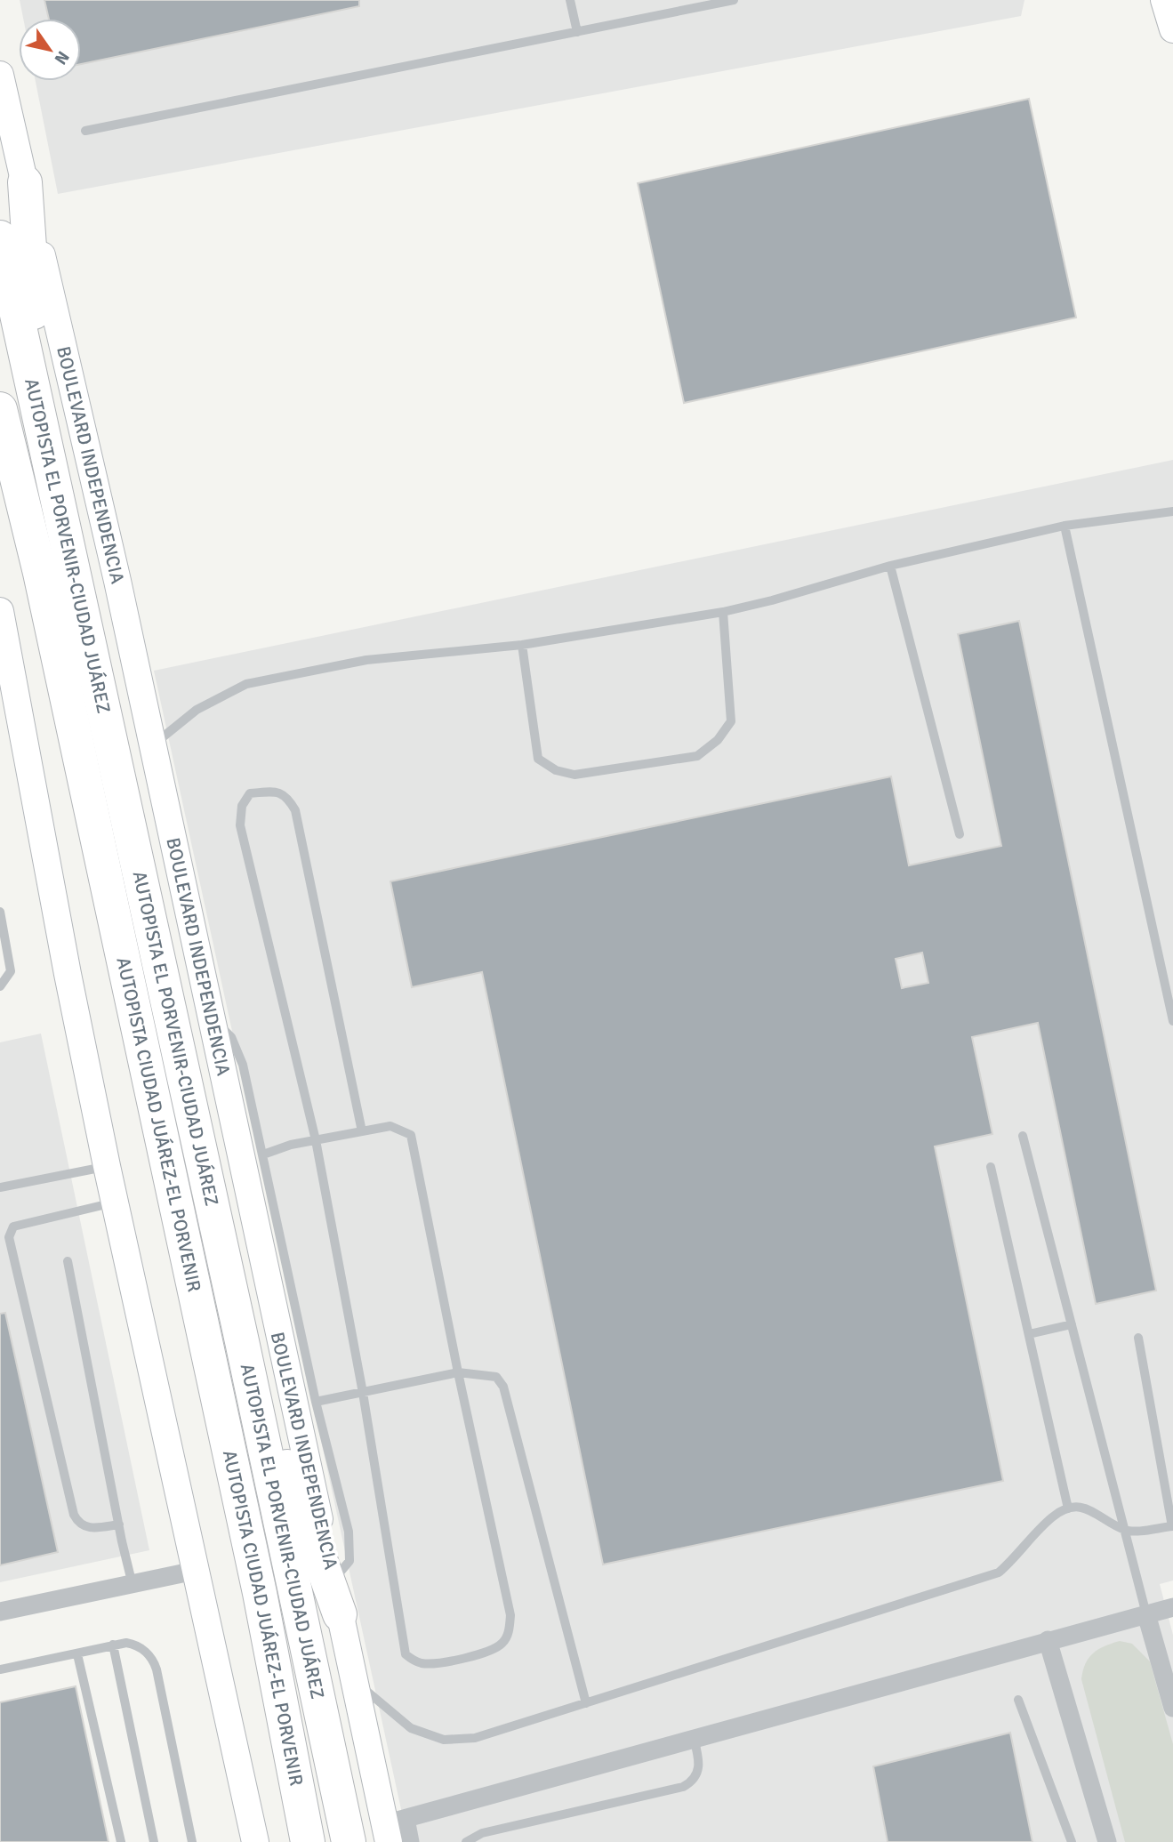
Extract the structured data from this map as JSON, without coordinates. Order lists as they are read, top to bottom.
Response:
{
  "streets": {
    "highway": ["AUTOPISTA EL PORVENIR-CIUDAD JUÁREZ", "AUTOPISTA CIUDAD JUÁREZ-EL PORVENIR"],
    "main road": ["BOULEVARD INDEPENDENCIA"]
  },
  "north": "bottom right"
}
